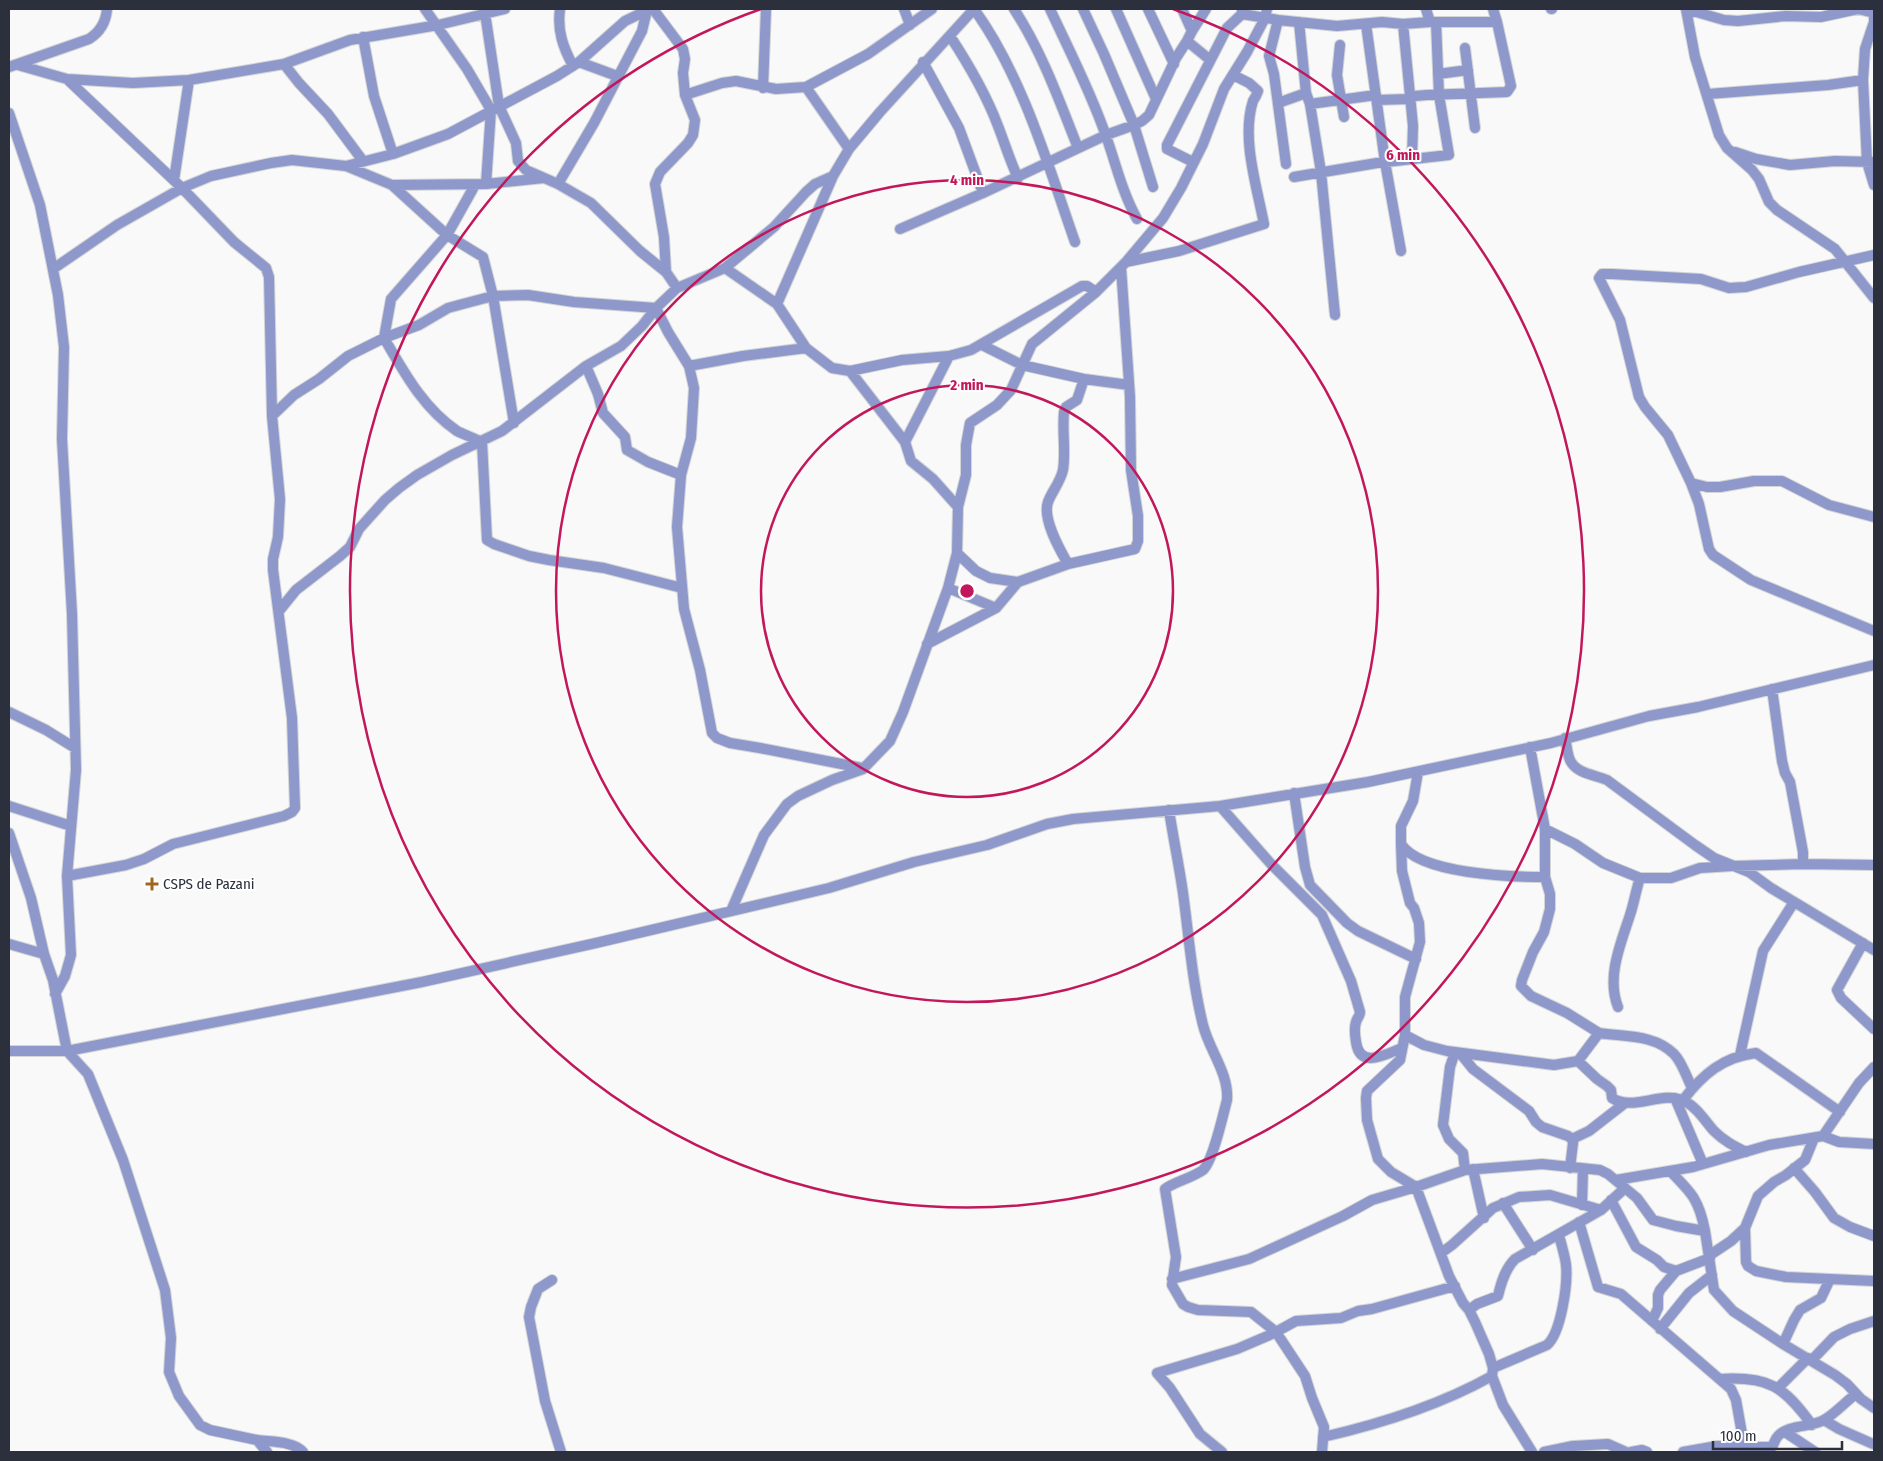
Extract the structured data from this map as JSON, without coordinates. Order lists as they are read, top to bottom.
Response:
{
  "places": {
    "health": ["CSPS de Pazani"]
  },
  "scale_bar": "100 m",
  "rings": ["6 min", "4 min", "2 min"]
}
